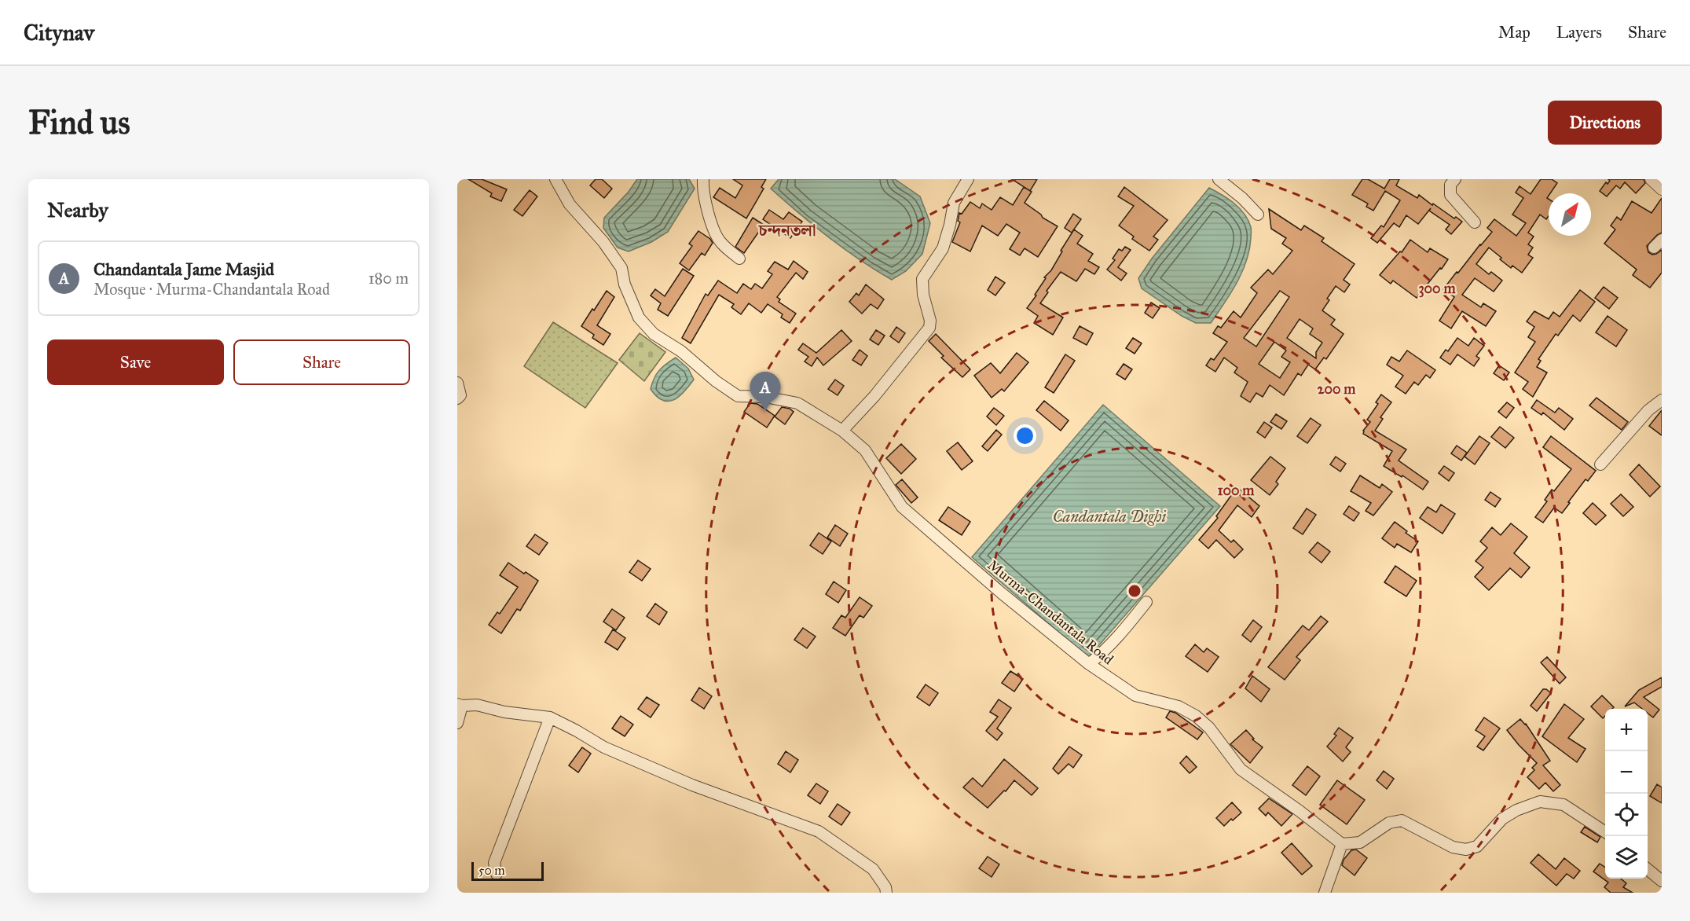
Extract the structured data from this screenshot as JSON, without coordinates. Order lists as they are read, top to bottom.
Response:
{
  "streets": {
    "street": ["Murma-Chandantala Road"]
  },
  "districts": ["চন্দনতলা"],
  "water": ["Candantala Dighi"],
  "scale_bar": "50 m",
  "north": "top right",
  "page": {
    "header": "Citynav",
    "nav": ["Map", "Layers", "Share"],
    "buttons": [
      "Directions",
      ["Save", "Share"]
    ],
    "title": "Find us",
    "heading": "Nearby",
    "list": [
      {
        "mark": "A",
        "name": "Chandantala Jame Masjid",
        "note": "Mosque · Murma-Chandantala Road",
        "value": "180 m"
      }
    ],
    "pins": "A",
    "map_buttons": ["+", "−"],
    "scale": "50 m"
  },
  "rings": ["300 m", "200 m", "100 m"]
}
